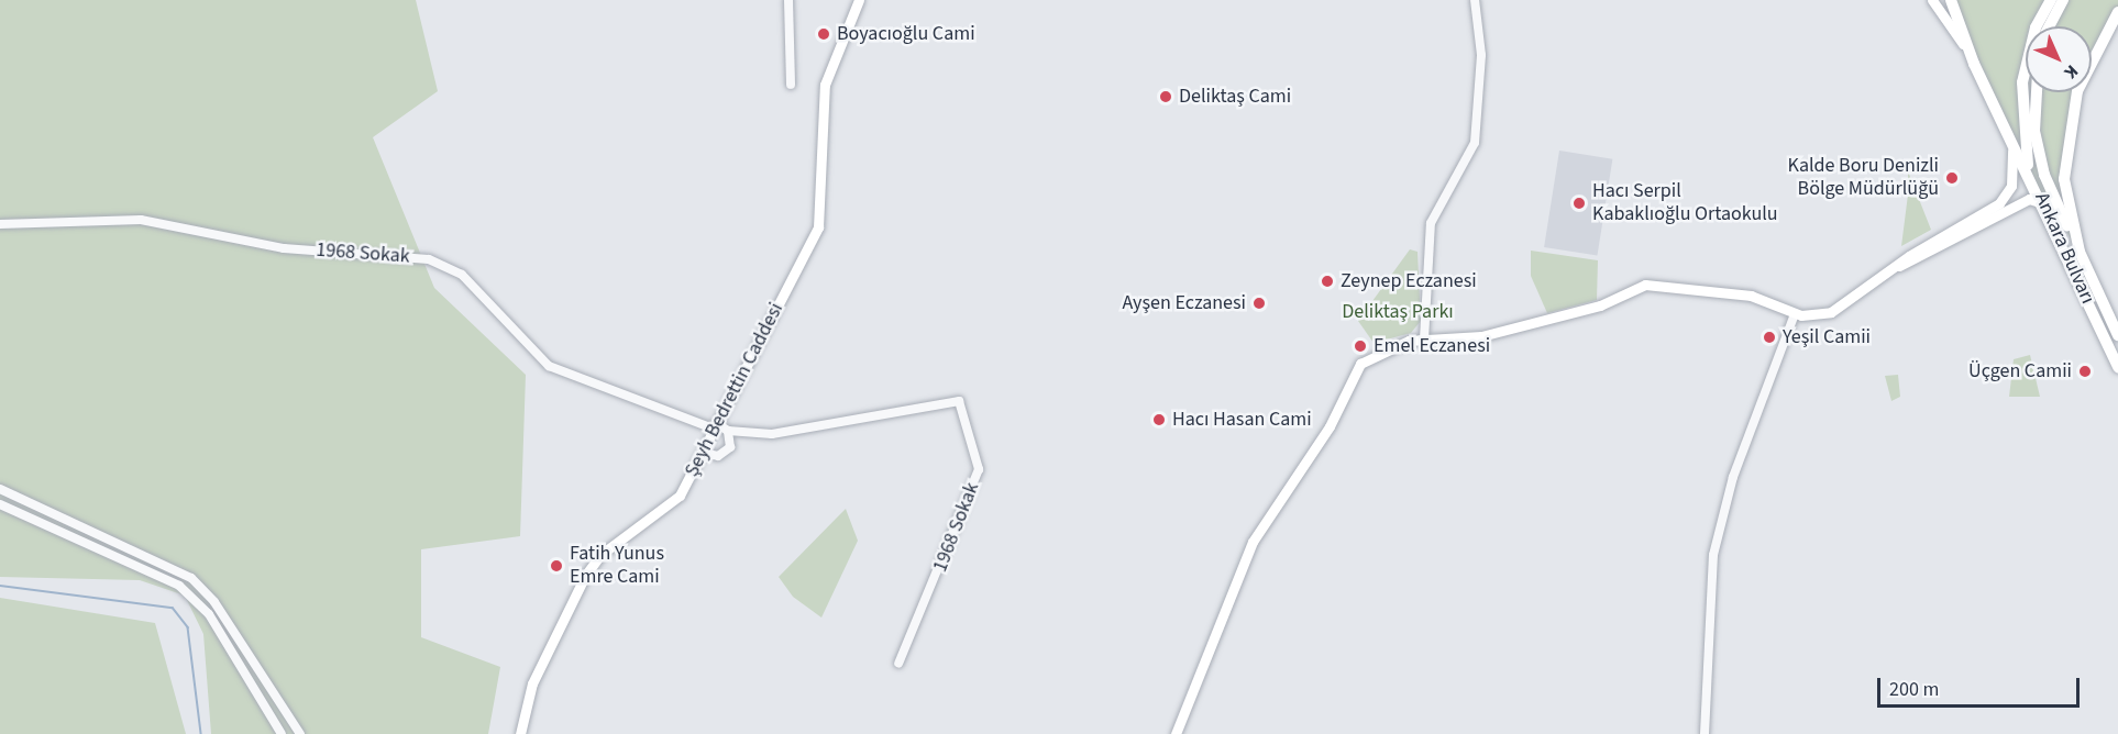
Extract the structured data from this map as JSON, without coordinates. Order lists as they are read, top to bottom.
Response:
{
  "streets": {
    "main road": ["Ankara Bulvarı", "Şeyh Bedrettin Caddesi"],
    "street": ["1968 Sokak"]
  },
  "crossings": [
    ["1968 Sokak", "Şeyh Bedrettin Caddesi"]
  ],
  "parks": ["Deliktaş Parkı"],
  "places": [
    "Boyacıoğlu Cami",
    "Deliktaş Cami",
    "Kalde Boru Denizli Bölge Müdürlüğü",
    "Hacı Serpil Kabaklıoğlu Ortaokulu",
    "Zeynep Eczanesi",
    "Ayşen Eczanesi",
    "Yeşil Camii",
    "Emel Eczanesi",
    "Üçgen Camii",
    "Hacı Hasan Cami",
    "Fatih Yunus Emre Cami"
  ],
  "scale_bar": "200 m",
  "north": "bottom right"
}
